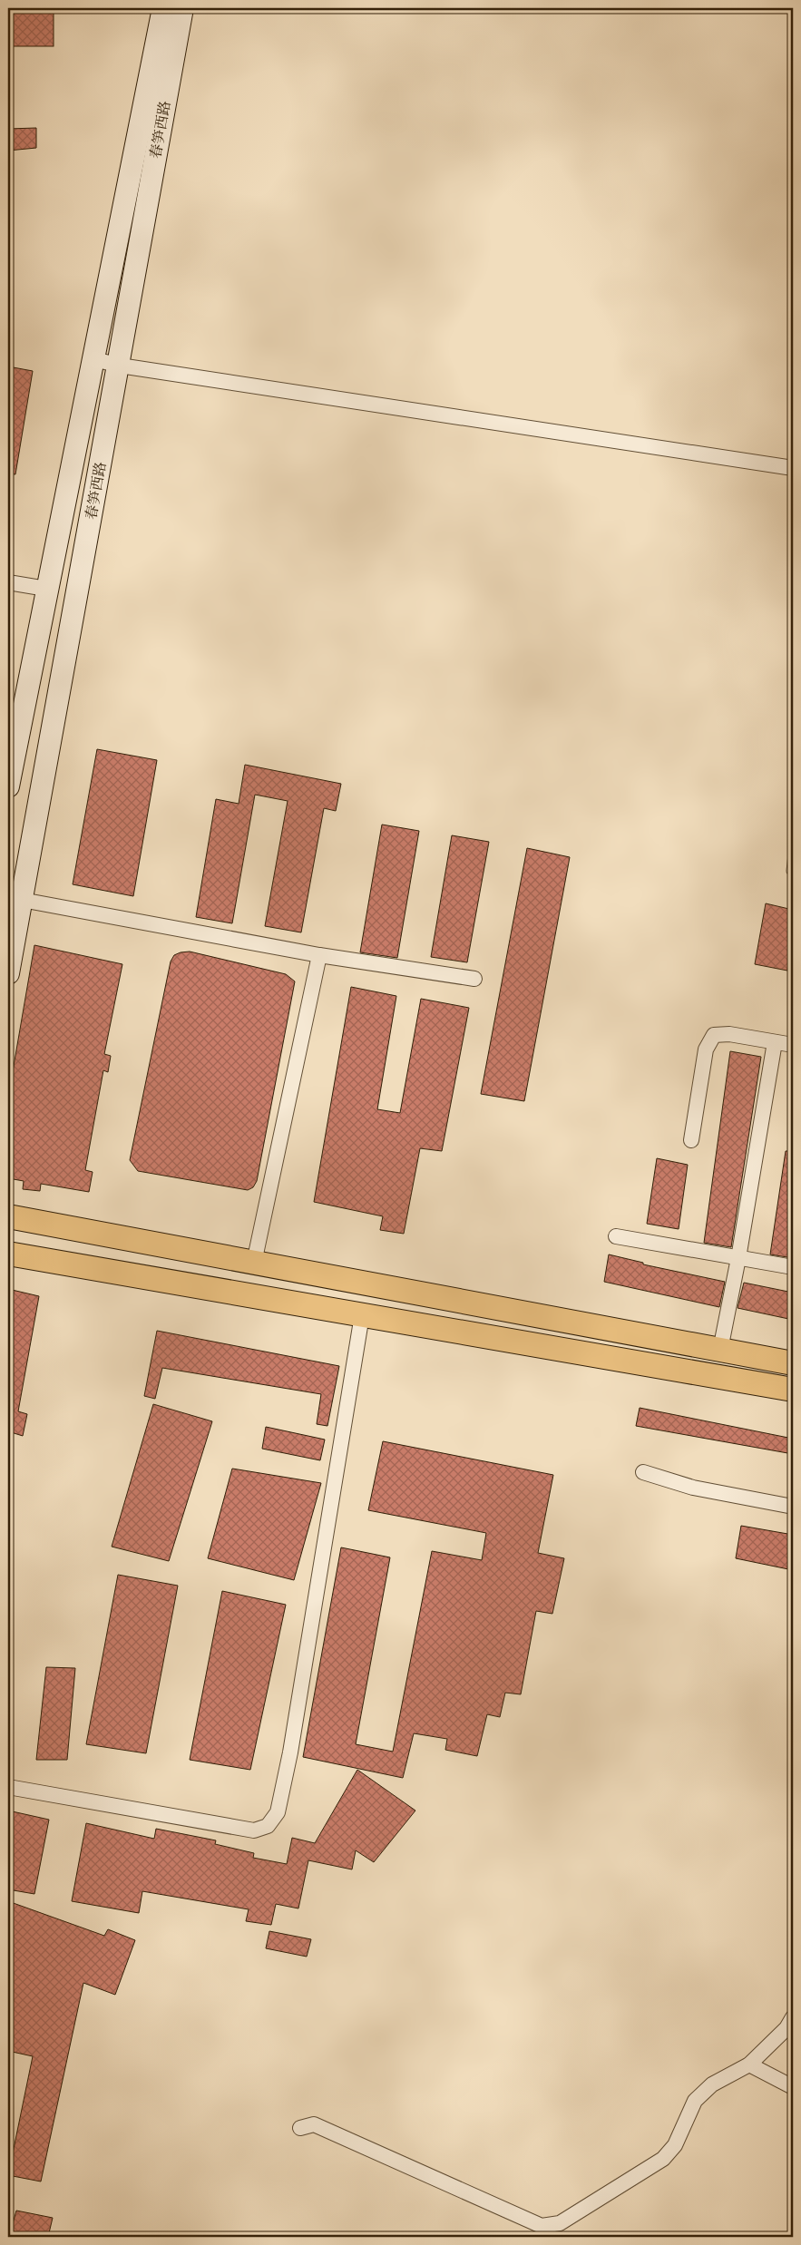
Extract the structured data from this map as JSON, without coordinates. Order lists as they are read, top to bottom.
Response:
{
  "streets": {
    "main road": ["春笋西路"]
  }
}
